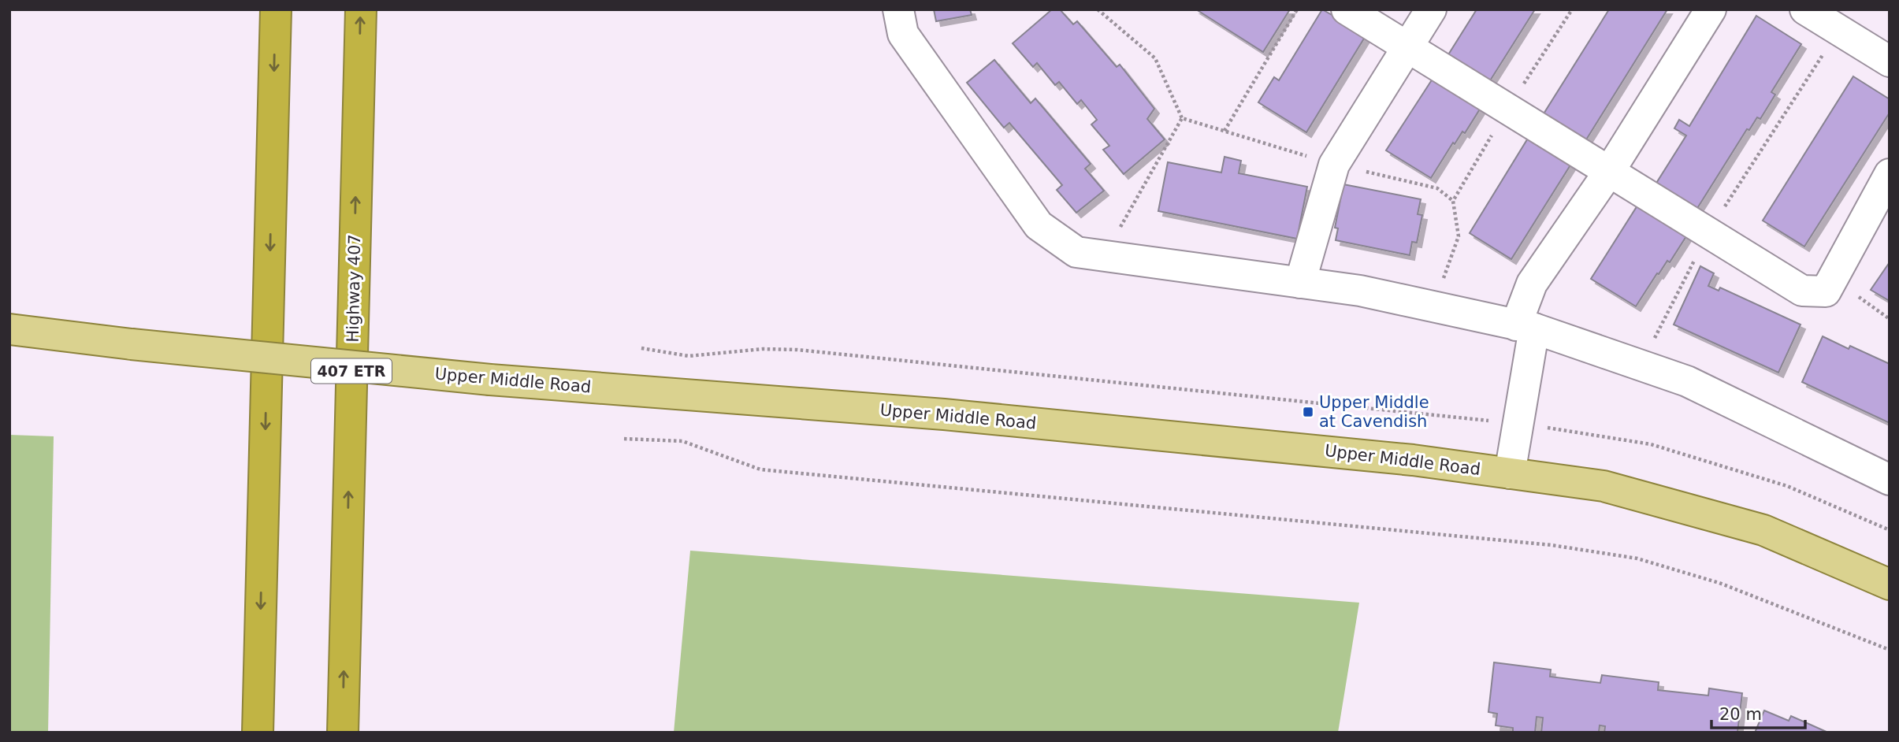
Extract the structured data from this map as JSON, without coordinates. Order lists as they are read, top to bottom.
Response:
{
  "streets": {
    "highway": ["Highway 407", "407 ETR"],
    "main road": ["Upper Middle Road"]
  },
  "places": {
    "transit": ["Upper Middle at Cavendish"]
  },
  "scale_bar": "20 m"
}
